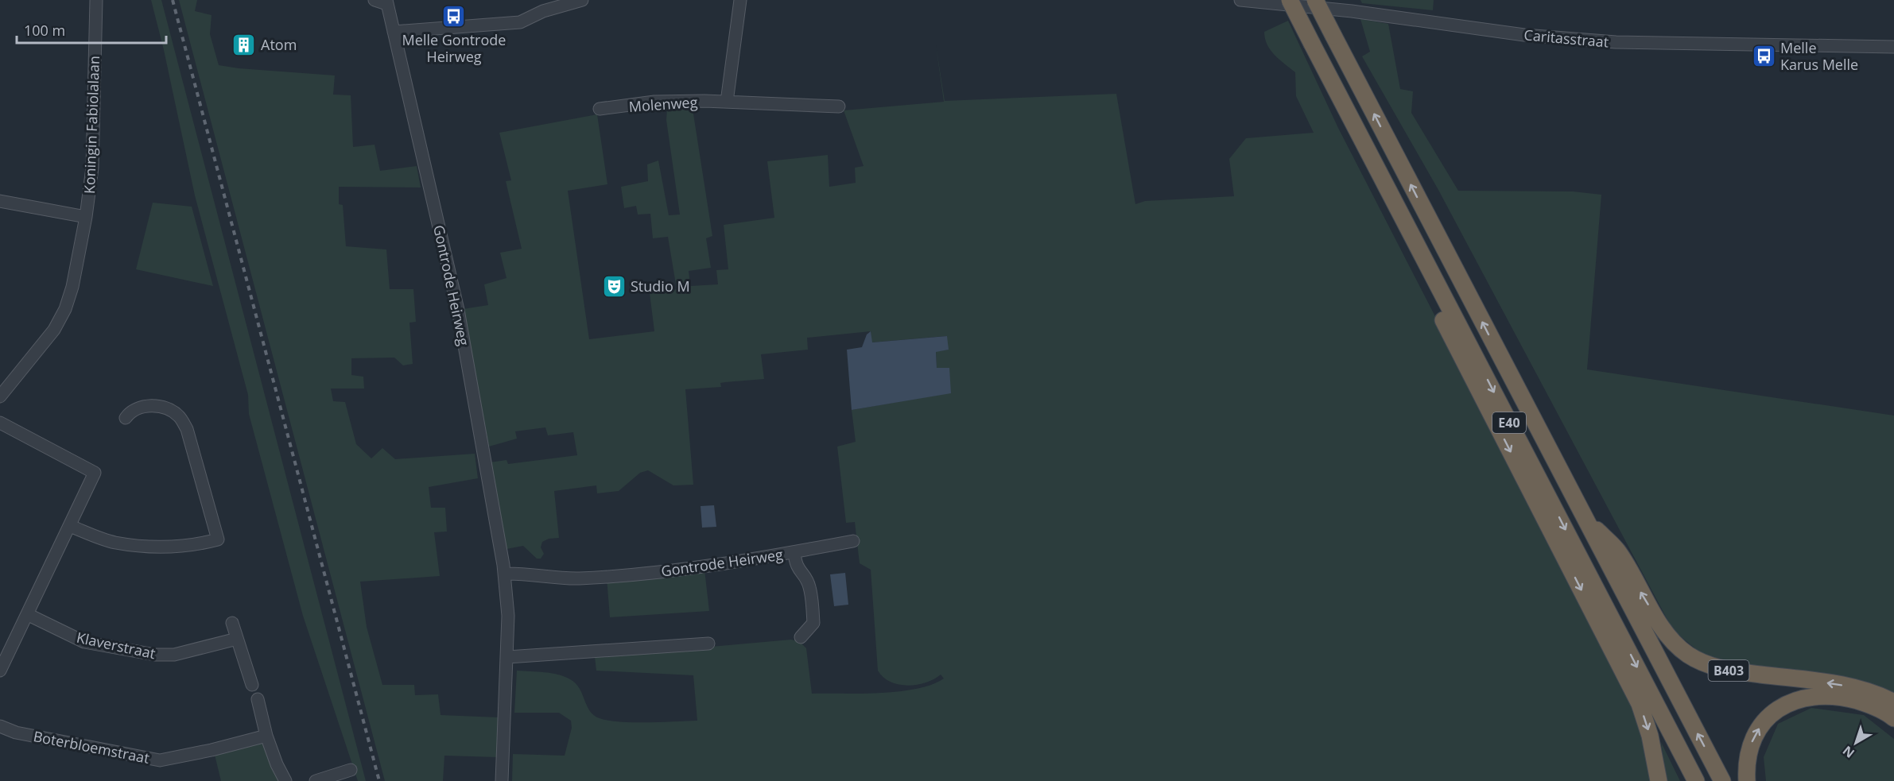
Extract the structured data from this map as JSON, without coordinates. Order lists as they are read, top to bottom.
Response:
{
  "streets": {
    "highway": ["E40", "B403"],
    "street": [
      "Caritasstraat",
      "Molenweg",
      "Koningin Fabiolalaan",
      "Gontrode Heirweg",
      "Klaverstraat",
      "Boterbloemstraat"
    ]
  },
  "crossings": [
    ["E40", "B403"]
  ],
  "places": {
    "bus stop": ["Melle Gontrode Heirweg", "Melle Karus Melle"],
    "building": ["Atom"],
    "theatre": ["Studio M"]
  },
  "scale_bar": "100 m",
  "north": "bottom left"
}
